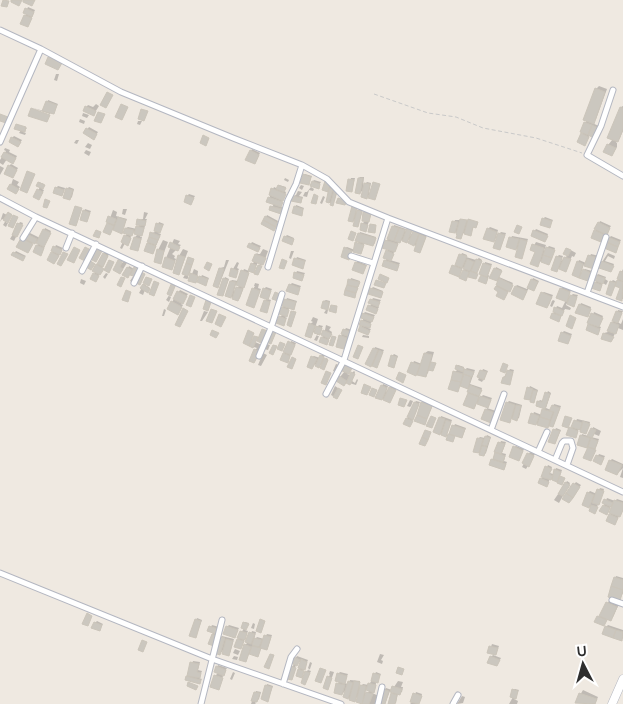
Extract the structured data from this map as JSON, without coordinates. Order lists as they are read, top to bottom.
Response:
{
  "north": "top"
}
